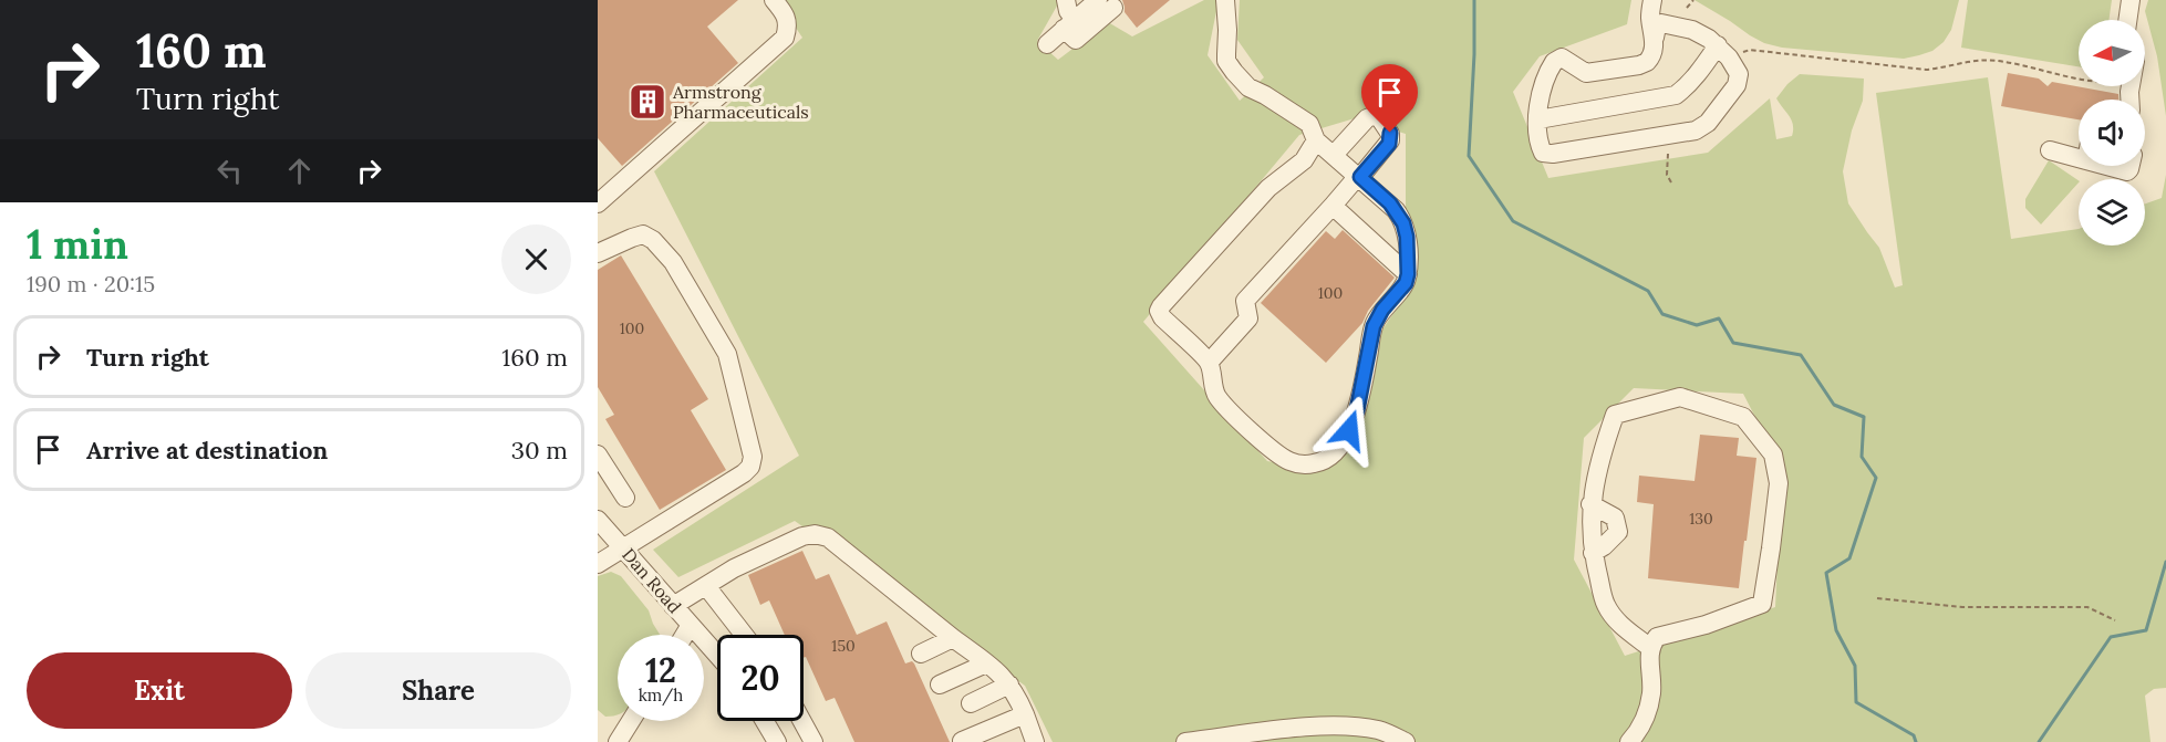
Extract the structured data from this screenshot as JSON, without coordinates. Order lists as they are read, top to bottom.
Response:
{
  "streets": {
    "street": ["Dan Road"]
  },
  "places": {
    "building": ["Armstrong Pharmaceuticals"]
  },
  "house_numbers": [
    "100",
    "100",
    "130",
    "150"
  ],
  "north": "left",
  "page": {
    "turn": ["160 m", "Turn right"],
    "heading": ["1 min", "190 m · 20:15"],
    "list": [
      {
        "name": "Turn right",
        "value": "160 m"
      },
      {
        "name": "Arrive at destination",
        "value": "30 m"
      }
    ],
    "speed": "12 km/h",
    "limit": "20",
    "buttons": ["Exit", "Share"]
  }
}
